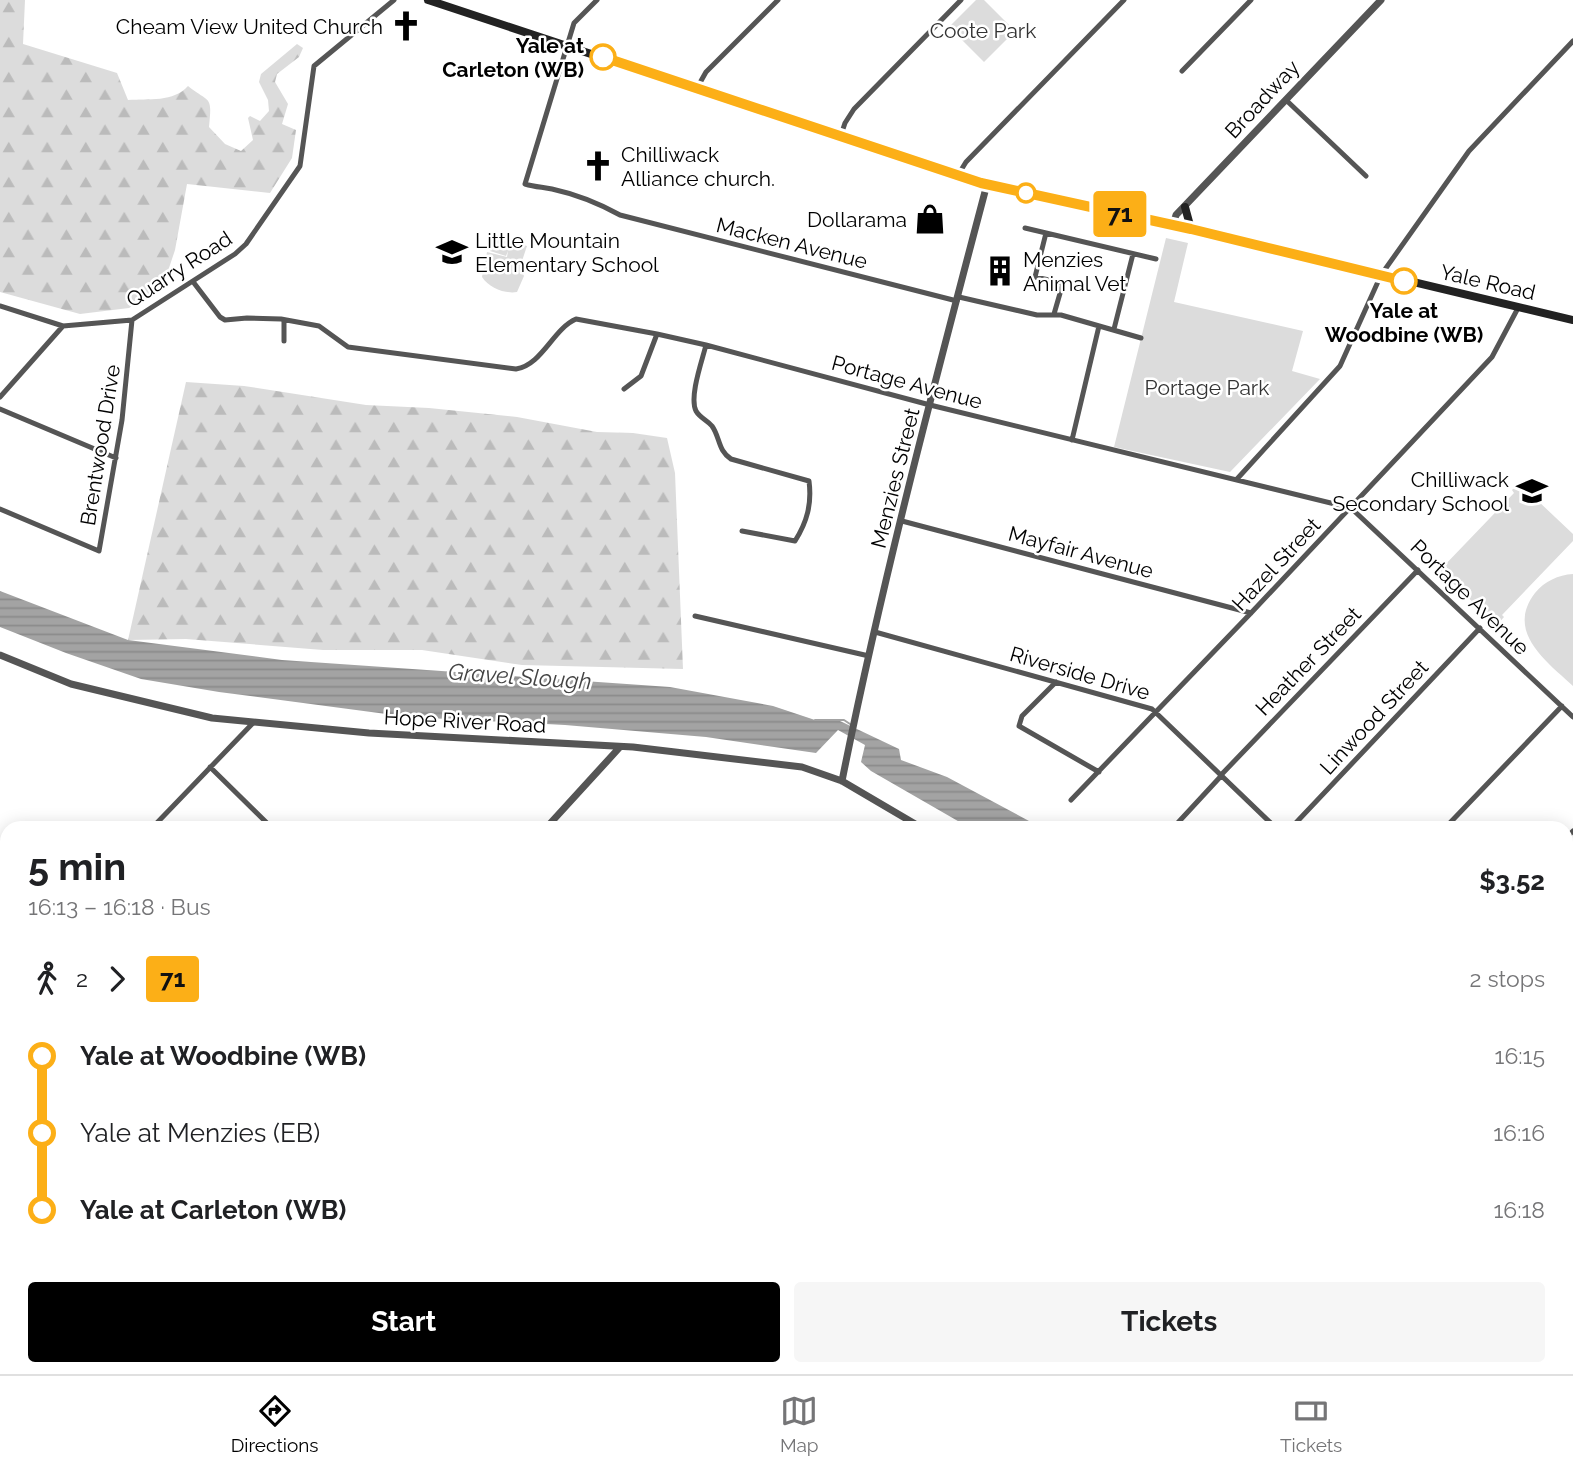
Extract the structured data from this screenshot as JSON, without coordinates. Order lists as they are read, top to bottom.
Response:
{
  "streets": {
    "main road": ["Yale Road"],
    "street": [
      "Broadway",
      "Macken Avenue",
      "Quarry Road",
      "Portage Avenue",
      "Brentwood Drive",
      "Menzies Street",
      "Mayfair Avenue",
      "Hazel Street",
      "Heather Street",
      "Riverside Drive",
      "Linwood Street",
      "Hope River Road"
    ]
  },
  "crossings": [
    ["Broadway", "Yale Road"],
    ["Macken Avenue", "Yale Road"],
    ["Macken Avenue", "Menzies Street"],
    ["Quarry Road", "Portage Avenue"],
    ["Quarry Road", "Brentwood Drive"],
    ["Yale Road", "Menzies Street"],
    ["Yale Road", "Hazel Street"],
    ["Portage Avenue", "Menzies Street"],
    ["Portage Avenue", "Hazel Street"],
    ["Portage Avenue", "Heather Street"],
    ["Portage Avenue", "Linwood Street"],
    ["Menzies Street", "Mayfair Avenue"],
    ["Menzies Street", "Riverside Drive"],
    ["Menzies Street", "Hope River Road"],
    ["Mayfair Avenue", "Hazel Street"],
    ["Hazel Street", "Riverside Drive"],
    ["Heather Street", "Riverside Drive"]
  ],
  "water": ["Gravel Slough"],
  "parks": ["Coote Park", "Portage Park"],
  "places": {
    "church": ["Cheam View United Church", "Chilliwack Alliance church."],
    "other": ["Yale at Carleton (WB)", "Yale at Woodbine (WB)"],
    "shop": ["Dollarama"],
    "school or university": ["Little Mountain Elementary School", "Chilliwack Secondary School"],
    "building": ["Menzies Animal Vet"]
  },
  "lines": ["bus line 71"],
  "page": {
    "on_map": "71",
    "heading": ["5 min", "16:13 – 16:18 · Bus", "$3.52"],
    "legs": ["2", "71", "2 stops"],
    "list": [
      {
        "name": "Yale at Woodbine (WB)",
        "value": "16:15"
      },
      {
        "name": "Yale at Menzies (EB)",
        "value": "16:16"
      },
      {
        "name": "Yale at Carleton (WB)",
        "value": "16:18"
      }
    ],
    "buttons": ["Start", "Tickets"],
    "tabs": ["Directions", "Map", "Tickets"]
  }
}
